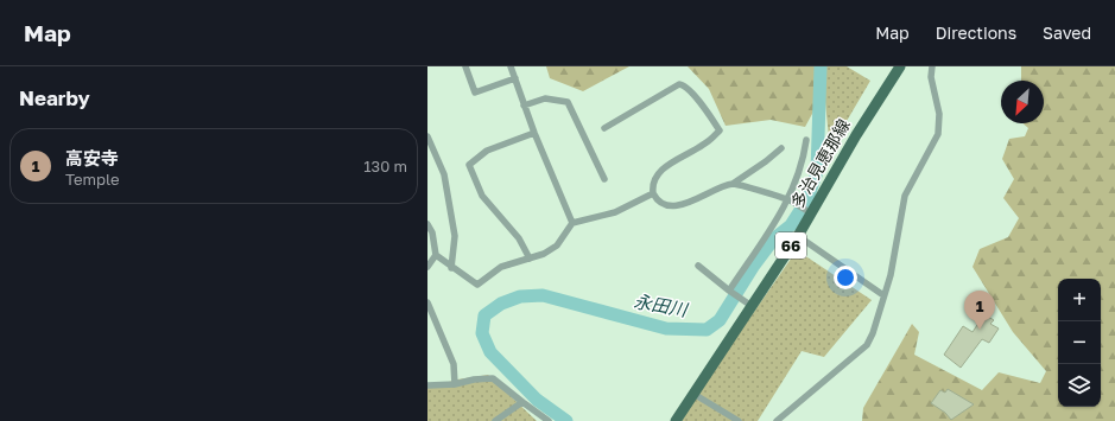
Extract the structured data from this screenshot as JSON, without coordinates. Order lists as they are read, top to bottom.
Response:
{
  "streets": {
    "main road": ["多治見恵那線", "66"]
  },
  "water": ["永田川"],
  "north": "bottom left",
  "page": {
    "header": "Map",
    "nav": ["Map", "Directions", "Saved"],
    "heading": "Nearby",
    "list": [
      {
        "mark": "1",
        "name": "高安寺",
        "note": "Temple",
        "value": "130 m"
      }
    ],
    "map_buttons": ["+", "−"],
    "pins": "1"
  }
}
